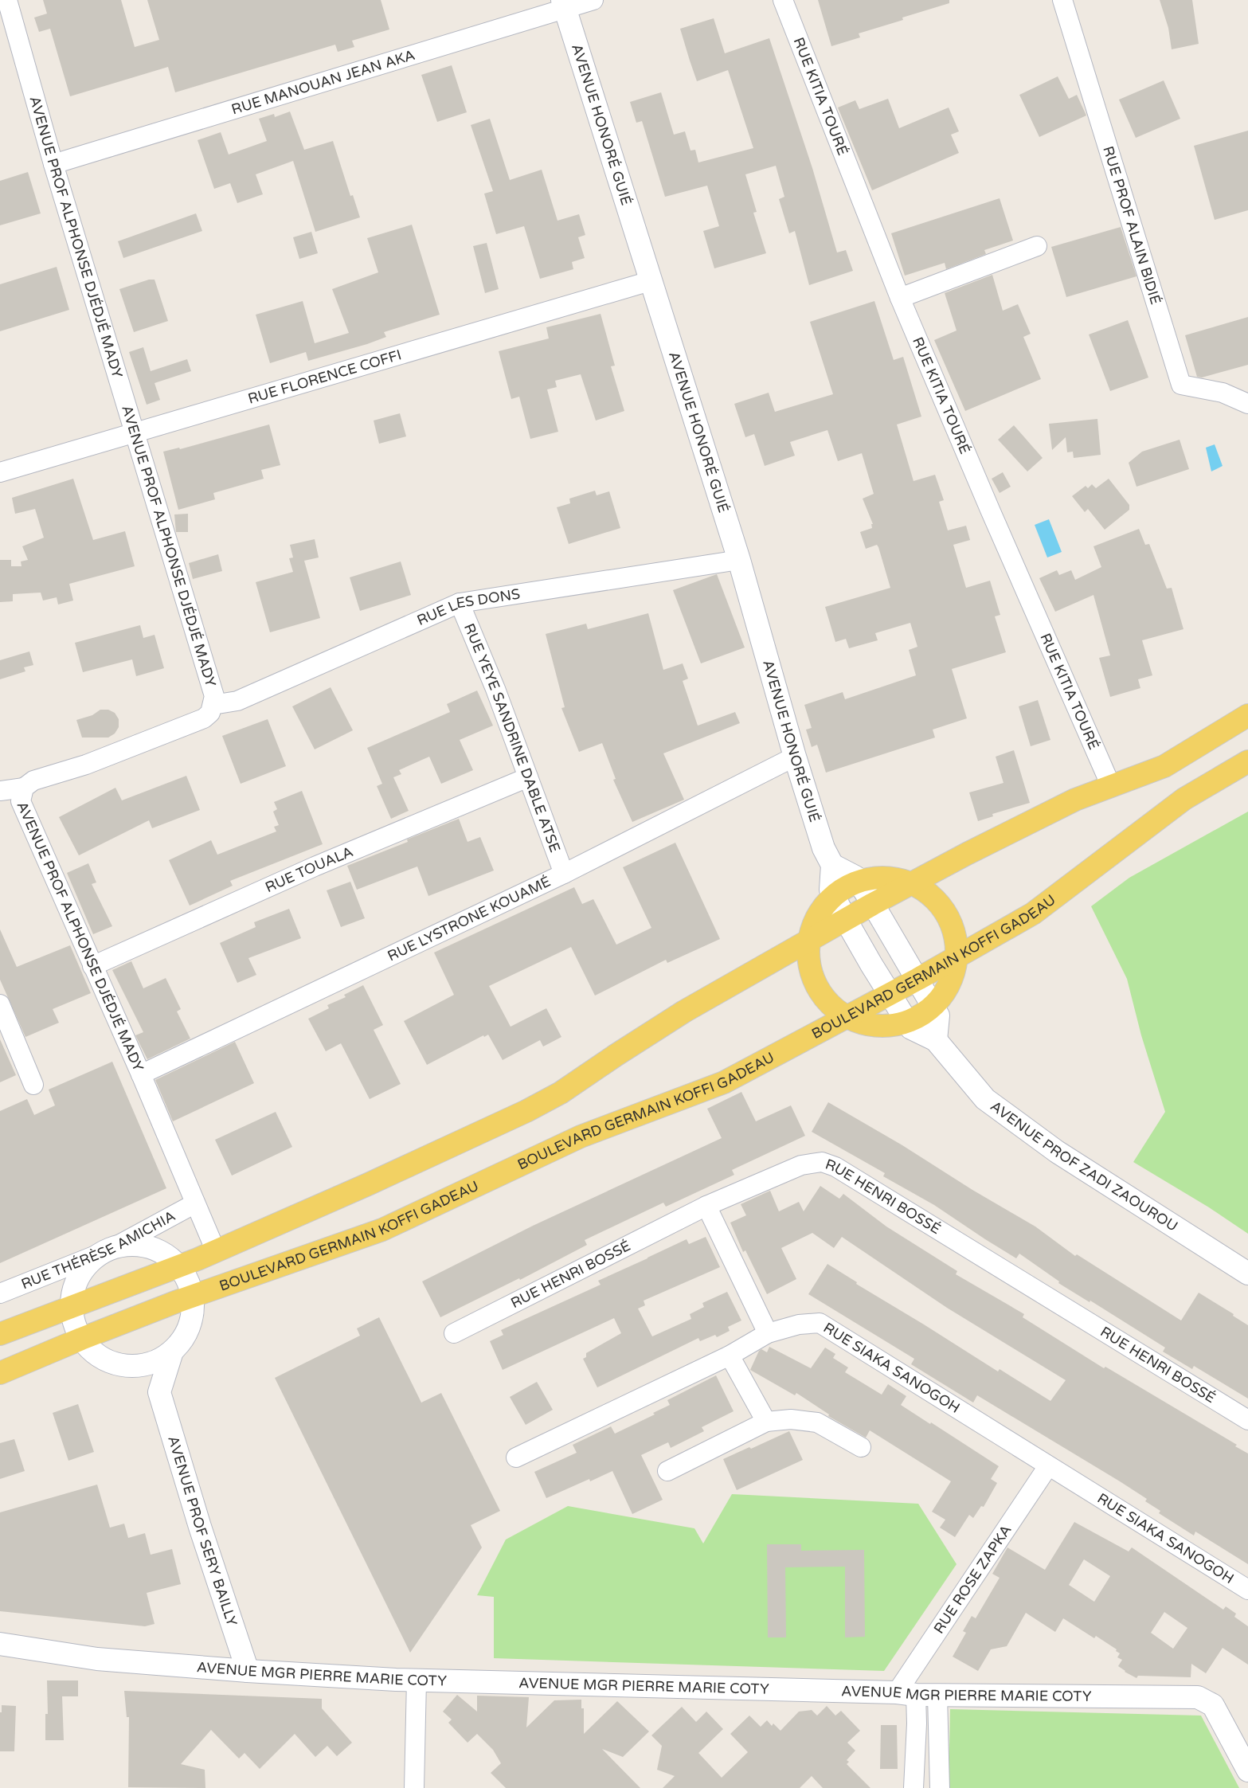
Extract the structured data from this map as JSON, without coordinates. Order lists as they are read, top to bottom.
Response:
{
  "streets": {
    "main road": ["BOULEVARD GERMAIN KOFFI GADEAU"],
    "street": [
      "RUE MANOUAN JEAN AKA",
      "RUE KITIA TOURÉ",
      "AVENUE HONORÉ GUIÉ",
      "RUE PROF ALAIN BIDIÉ",
      "AVENUE PROF ALPHONSE DJÉDJÉ MADY",
      "RUE FLORENCE COFFI",
      "RUE LES DONS",
      "RUE YEYE SANDRINE DABLE ATSE",
      "RUE TOUALA",
      "RUE LYSTRONE KOUAMÉ",
      "AVENUE PROF ZADI ZAOUROU",
      "RUE HENRI BOSSÉ",
      "RUE THÉRÈSE AMICHIA",
      "RUE SIAKA SANOGOH",
      "AVENUE PROF SERY BAILLY",
      "RUE ROSE ZAPKA",
      "AVENUE MGR PIERRE MARIE COTY"
    ]
  },
  "crossings": [
    ["RUE MANOUAN JEAN AKA", "AVENUE HONORÉ GUIÉ"],
    ["RUE MANOUAN JEAN AKA", "AVENUE PROF ALPHONSE DJÉDJÉ MADY"],
    ["AVENUE HONORÉ GUIÉ", "RUE FLORENCE COFFI"],
    ["AVENUE HONORÉ GUIÉ", "RUE LES DONS"],
    ["AVENUE HONORÉ GUIÉ", "RUE LYSTRONE KOUAMÉ"],
    ["AVENUE PROF ALPHONSE DJÉDJÉ MADY", "RUE FLORENCE COFFI"],
    ["AVENUE PROF ALPHONSE DJÉDJÉ MADY", "RUE LES DONS"],
    ["AVENUE PROF ALPHONSE DJÉDJÉ MADY", "RUE TOUALA"],
    ["AVENUE PROF ALPHONSE DJÉDJÉ MADY", "RUE LYSTRONE KOUAMÉ"],
    ["AVENUE PROF ALPHONSE DJÉDJÉ MADY", "RUE THÉRÈSE AMICHIA"],
    ["RUE LES DONS", "RUE YEYE SANDRINE DABLE ATSE"],
    ["RUE YEYE SANDRINE DABLE ATSE", "RUE TOUALA"],
    ["RUE YEYE SANDRINE DABLE ATSE", "RUE LYSTRONE KOUAMÉ"],
    ["RUE SIAKA SANOGOH", "RUE ROSE ZAPKA"],
    ["AVENUE PROF SERY BAILLY", "AVENUE MGR PIERRE MARIE COTY"],
    ["RUE ROSE ZAPKA", "AVENUE MGR PIERRE MARIE COTY"]
  ]
}
